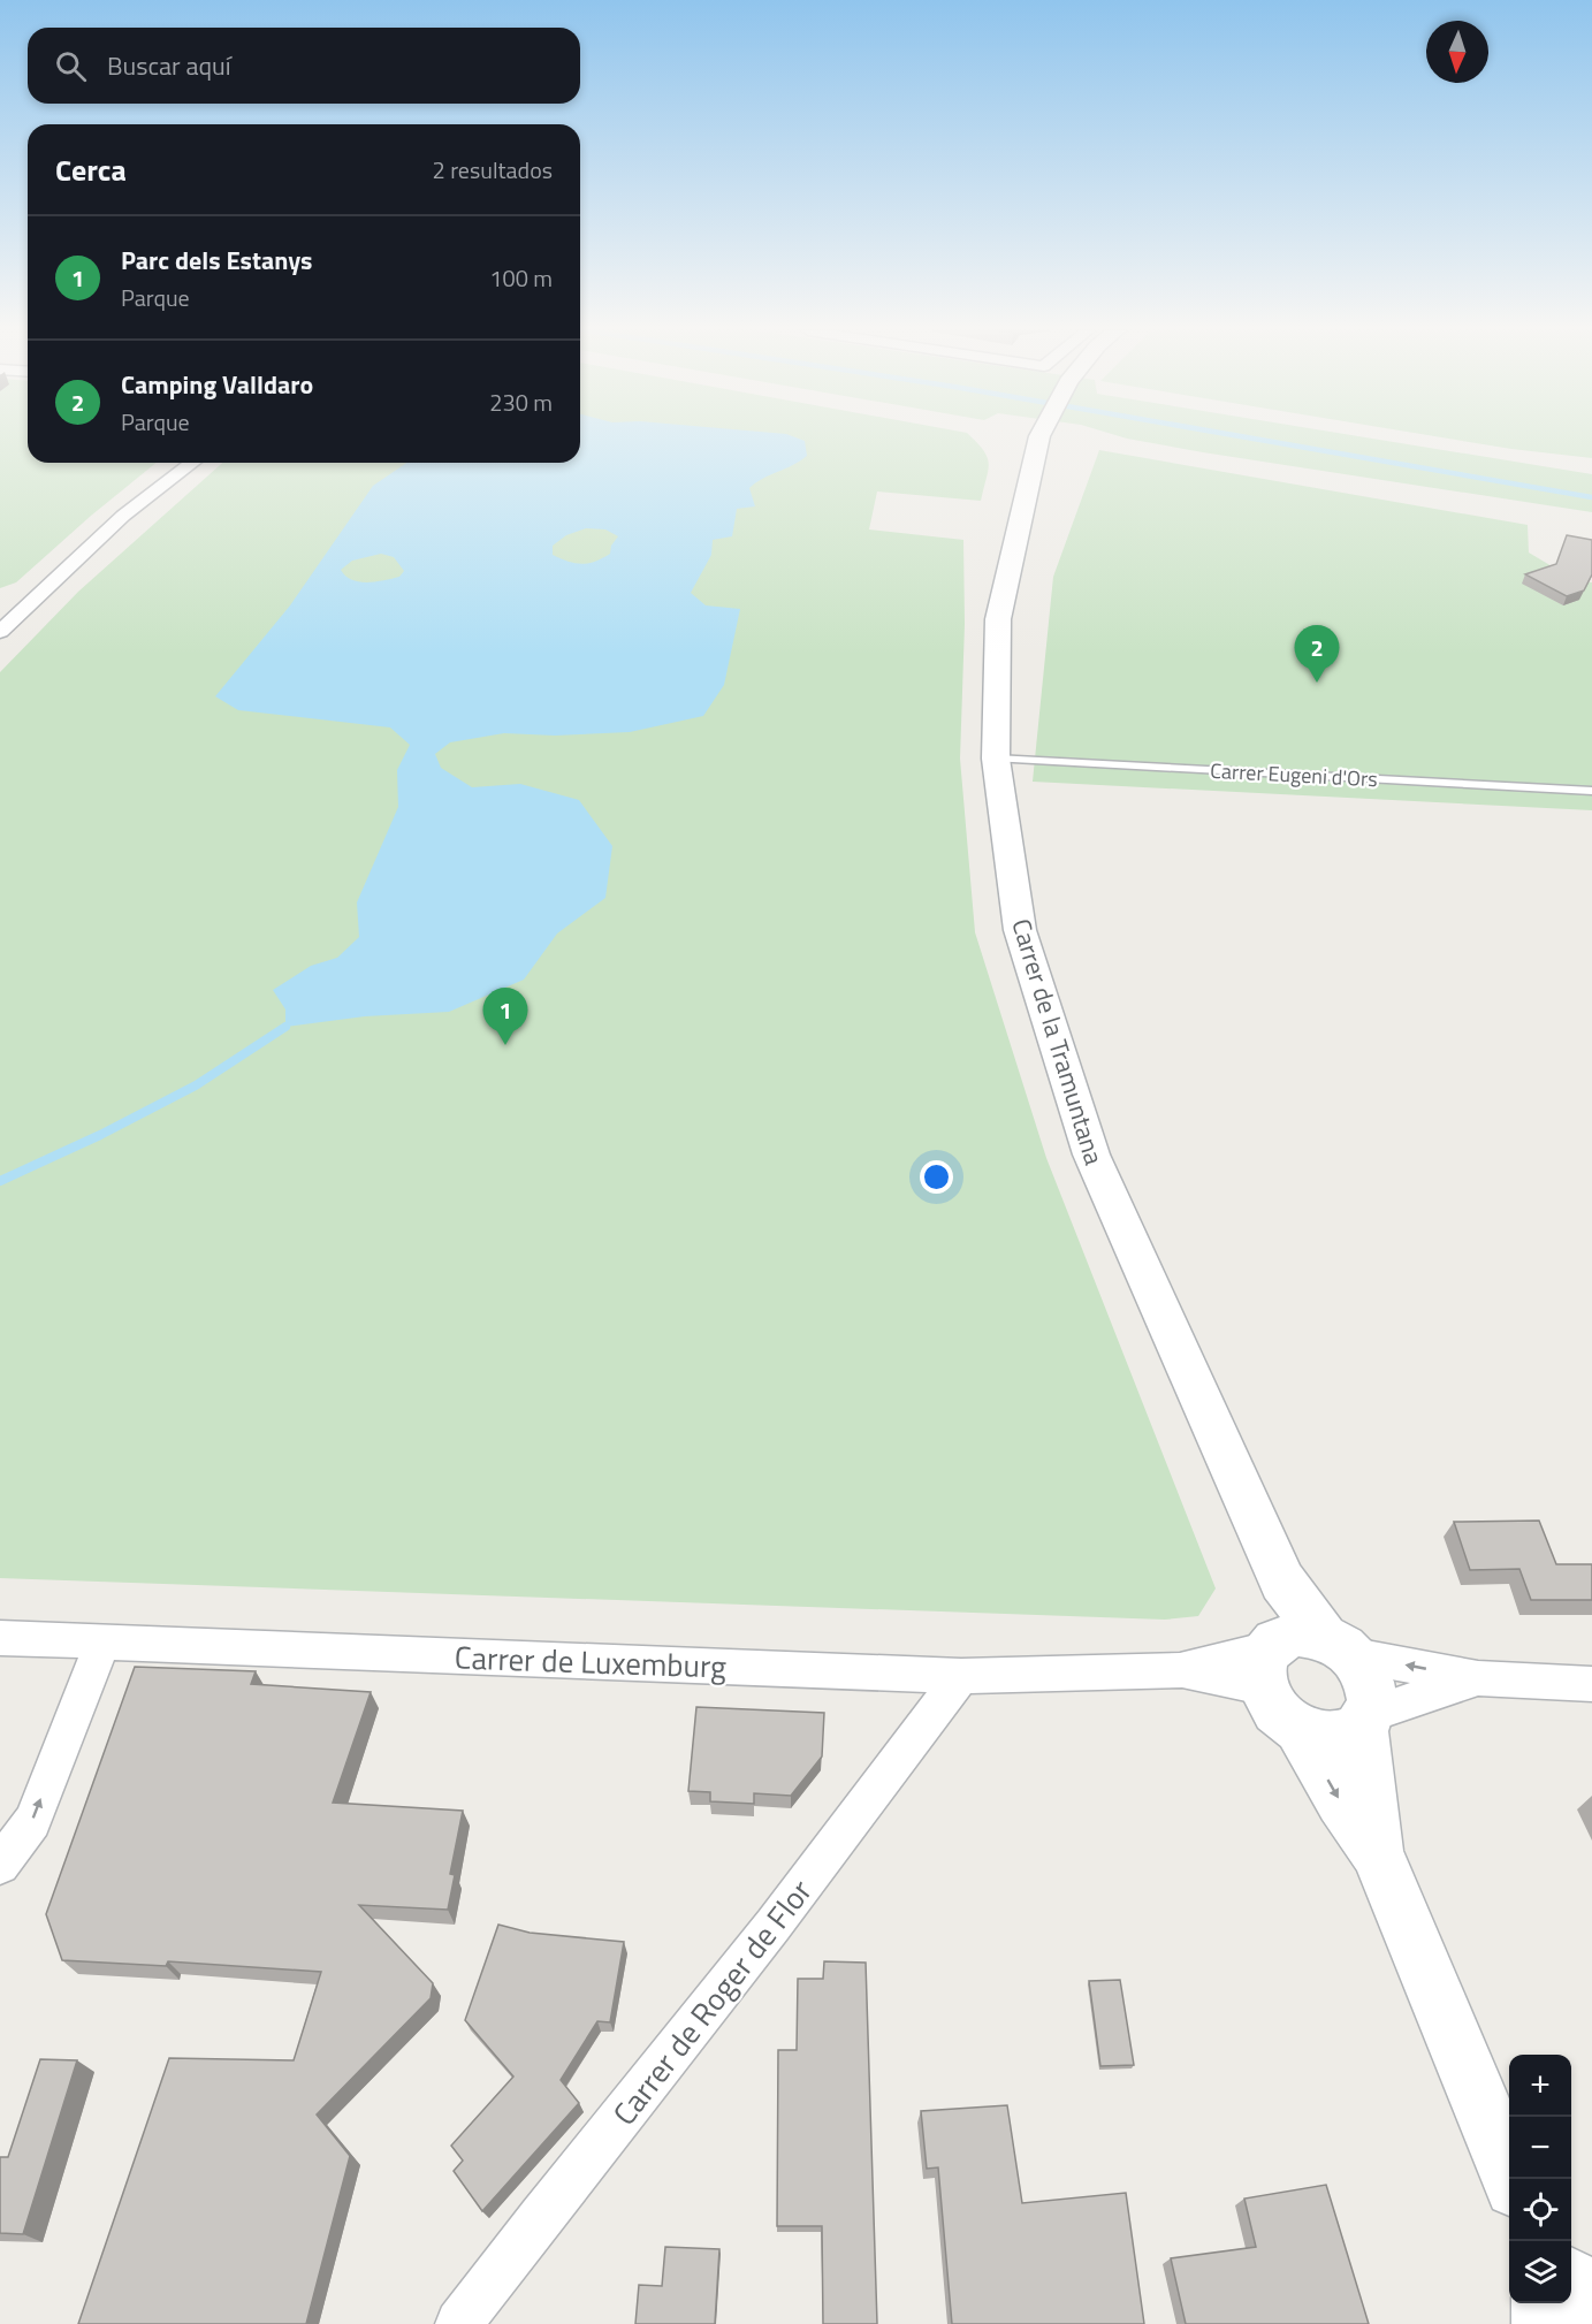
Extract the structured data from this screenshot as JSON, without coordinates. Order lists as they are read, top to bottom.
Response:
{
  "streets": {
    "main road": ["Carrer de la Tramuntana"],
    "street": ["Carrer de Luxemburg", "Carrer de Roger de Flor"],
    "lane": ["Carrer Eugeni d'Ors"]
  },
  "crossings": [
    ["Carrer Eugeni d'Ors", "Carrer de la Tramuntana"],
    ["Carrer de la Tramuntana", "Carrer de Luxemburg"],
    ["Carrer de Luxemburg", "Carrer de Roger de Flor"]
  ],
  "north": "bottom",
  "page": {
    "search": "Buscar aquí",
    "heading": ["Cerca", "2 resultados"],
    "list": [
      {
        "mark": "1",
        "name": "Parc dels Estanys",
        "note": "Parque",
        "value": "100 m"
      },
      {
        "mark": "2",
        "name": "Camping Valldaro",
        "note": "Parque",
        "value": "230 m"
      }
    ],
    "pins": ["2", "1"],
    "map_buttons": ["+", "−"]
  }
}
